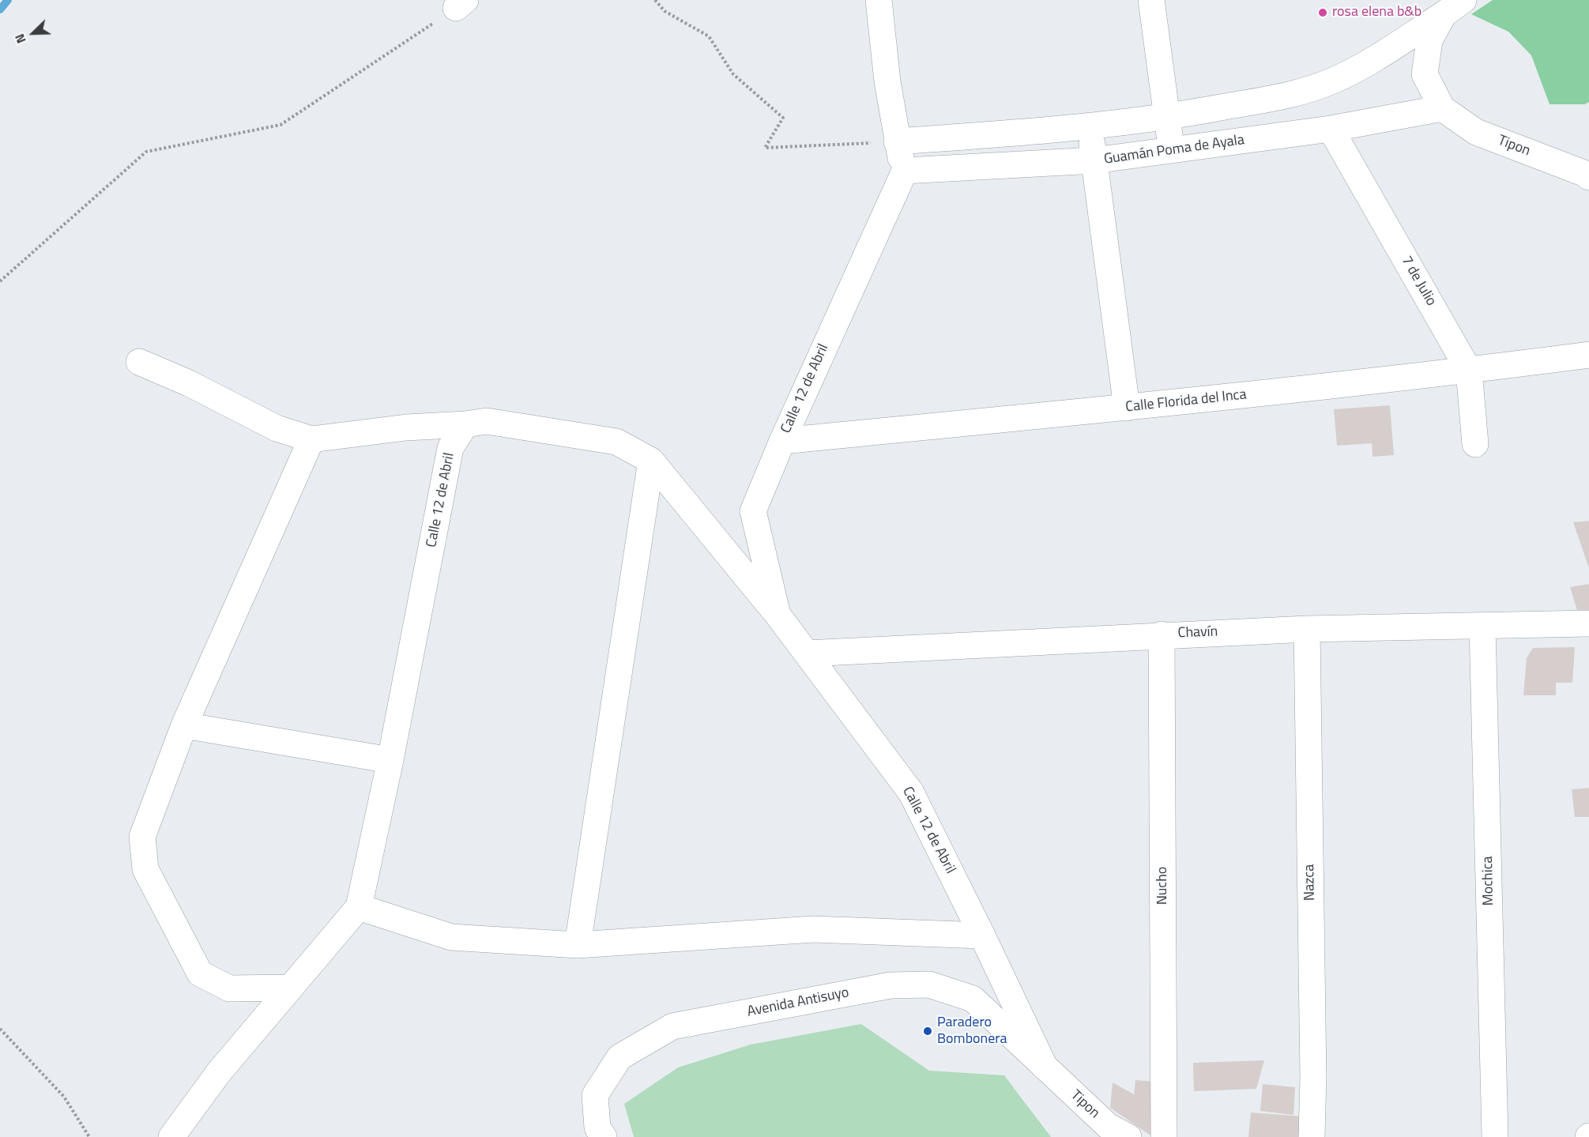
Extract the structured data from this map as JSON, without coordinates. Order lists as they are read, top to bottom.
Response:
{
  "streets": {
    "street": [
      "Tipon",
      "Guamán Poma de Ayala",
      "7 de Julio",
      "Calle 12 de Abril",
      "Calle Florida del Inca",
      "Chavín",
      "Mochica",
      "Nazca",
      "Nucho",
      "Avenida Antisuyo"
    ]
  },
  "crossings": [
    ["Tipon", "Guamán Poma de Ayala"],
    ["Tipon", "Calle 12 de Abril"],
    ["Tipon", "Avenida Antisuyo"],
    ["Guamán Poma de Ayala", "7 de Julio"],
    ["Guamán Poma de Ayala", "Calle 12 de Abril"],
    ["7 de Julio", "Calle Florida del Inca"],
    ["Calle 12 de Abril", "Calle Florida del Inca"],
    ["Calle 12 de Abril", "Chavín"],
    ["Calle 12 de Abril", "Avenida Antisuyo"],
    ["Chavín", "Mochica"],
    ["Chavín", "Nazca"],
    ["Chavín", "Nucho"]
  ],
  "places": ["rosa elena b&b", "Paradero Bombonera"],
  "north": "bottom left"
}
